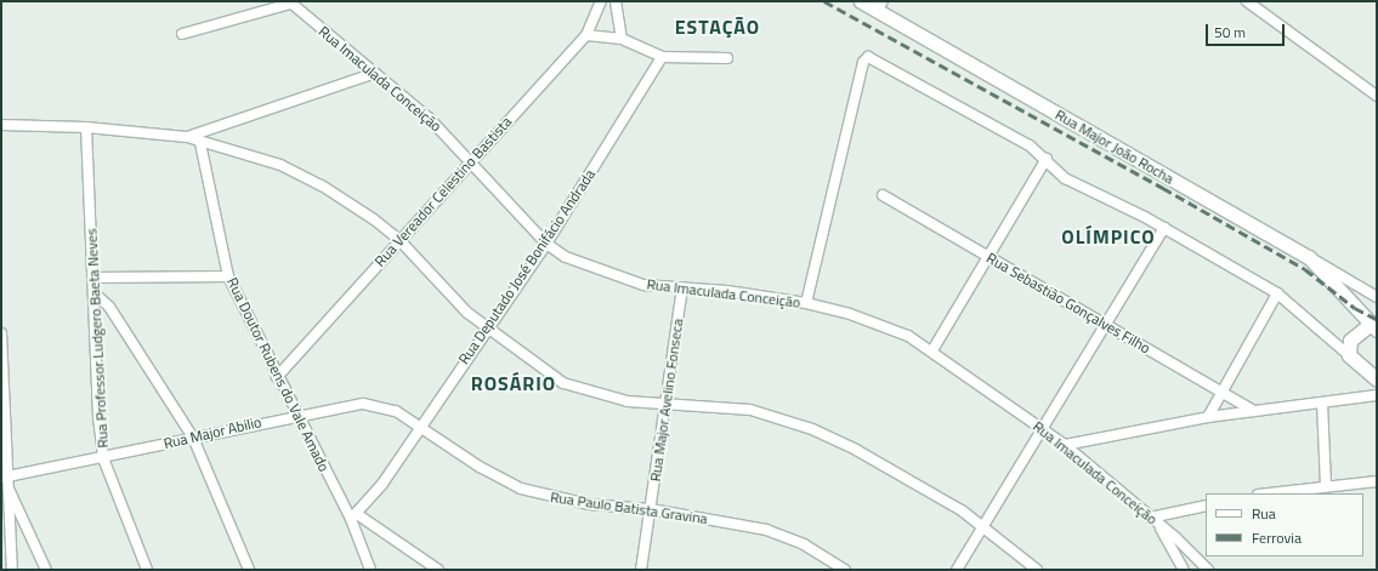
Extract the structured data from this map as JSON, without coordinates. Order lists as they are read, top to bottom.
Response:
{
  "streets": {
    "main road": ["Rua Major João Rocha"],
    "street": [
      "Rua Imaculada Conceição",
      "Rua Vereador Celestino Bastista",
      "Rua Deputado José Bonifácio Andrada",
      "Rua Sebastião Gonçalves Filho",
      "Rua Professor Ludgero Baeta Neves",
      "Rua Doutor Rubens do Vale Amado",
      "Rua Major Avelino Fonseca",
      "Rua Major Abilio",
      "Rua Paulo Batista Gravina"
    ]
  },
  "crossings": [
    ["Rua Imaculada Conceição", "Rua Vereador Celestino Bastista"],
    ["Rua Imaculada Conceição", "Rua Deputado José Bonifácio Andrada"],
    ["Rua Imaculada Conceição", "Rua Major Avelino Fonseca"],
    ["Rua Vereador Celestino Bastista", "Rua Doutor Rubens do Vale Amado"],
    ["Rua Deputado José Bonifácio Andrada", "Rua Doutor Rubens do Vale Amado"],
    ["Rua Deputado José Bonifácio Andrada", "Rua Major Abilio"],
    ["Rua Deputado José Bonifácio Andrada", "Rua Paulo Batista Gravina"],
    ["Rua Professor Ludgero Baeta Neves", "Rua Major Abilio"],
    ["Rua Doutor Rubens do Vale Amado", "Rua Major Abilio"],
    ["Rua Major Avelino Fonseca", "Rua Paulo Batista Gravina"],
    ["Rua Major Abilio", "Rua Paulo Batista Gravina"]
  ],
  "districts": ["ESTAÇÃO", "OLÍMPICO", "ROSÁRIO"],
  "legend": ["Rua", "Ferrovia"],
  "scale_bar": "50 m"
}
